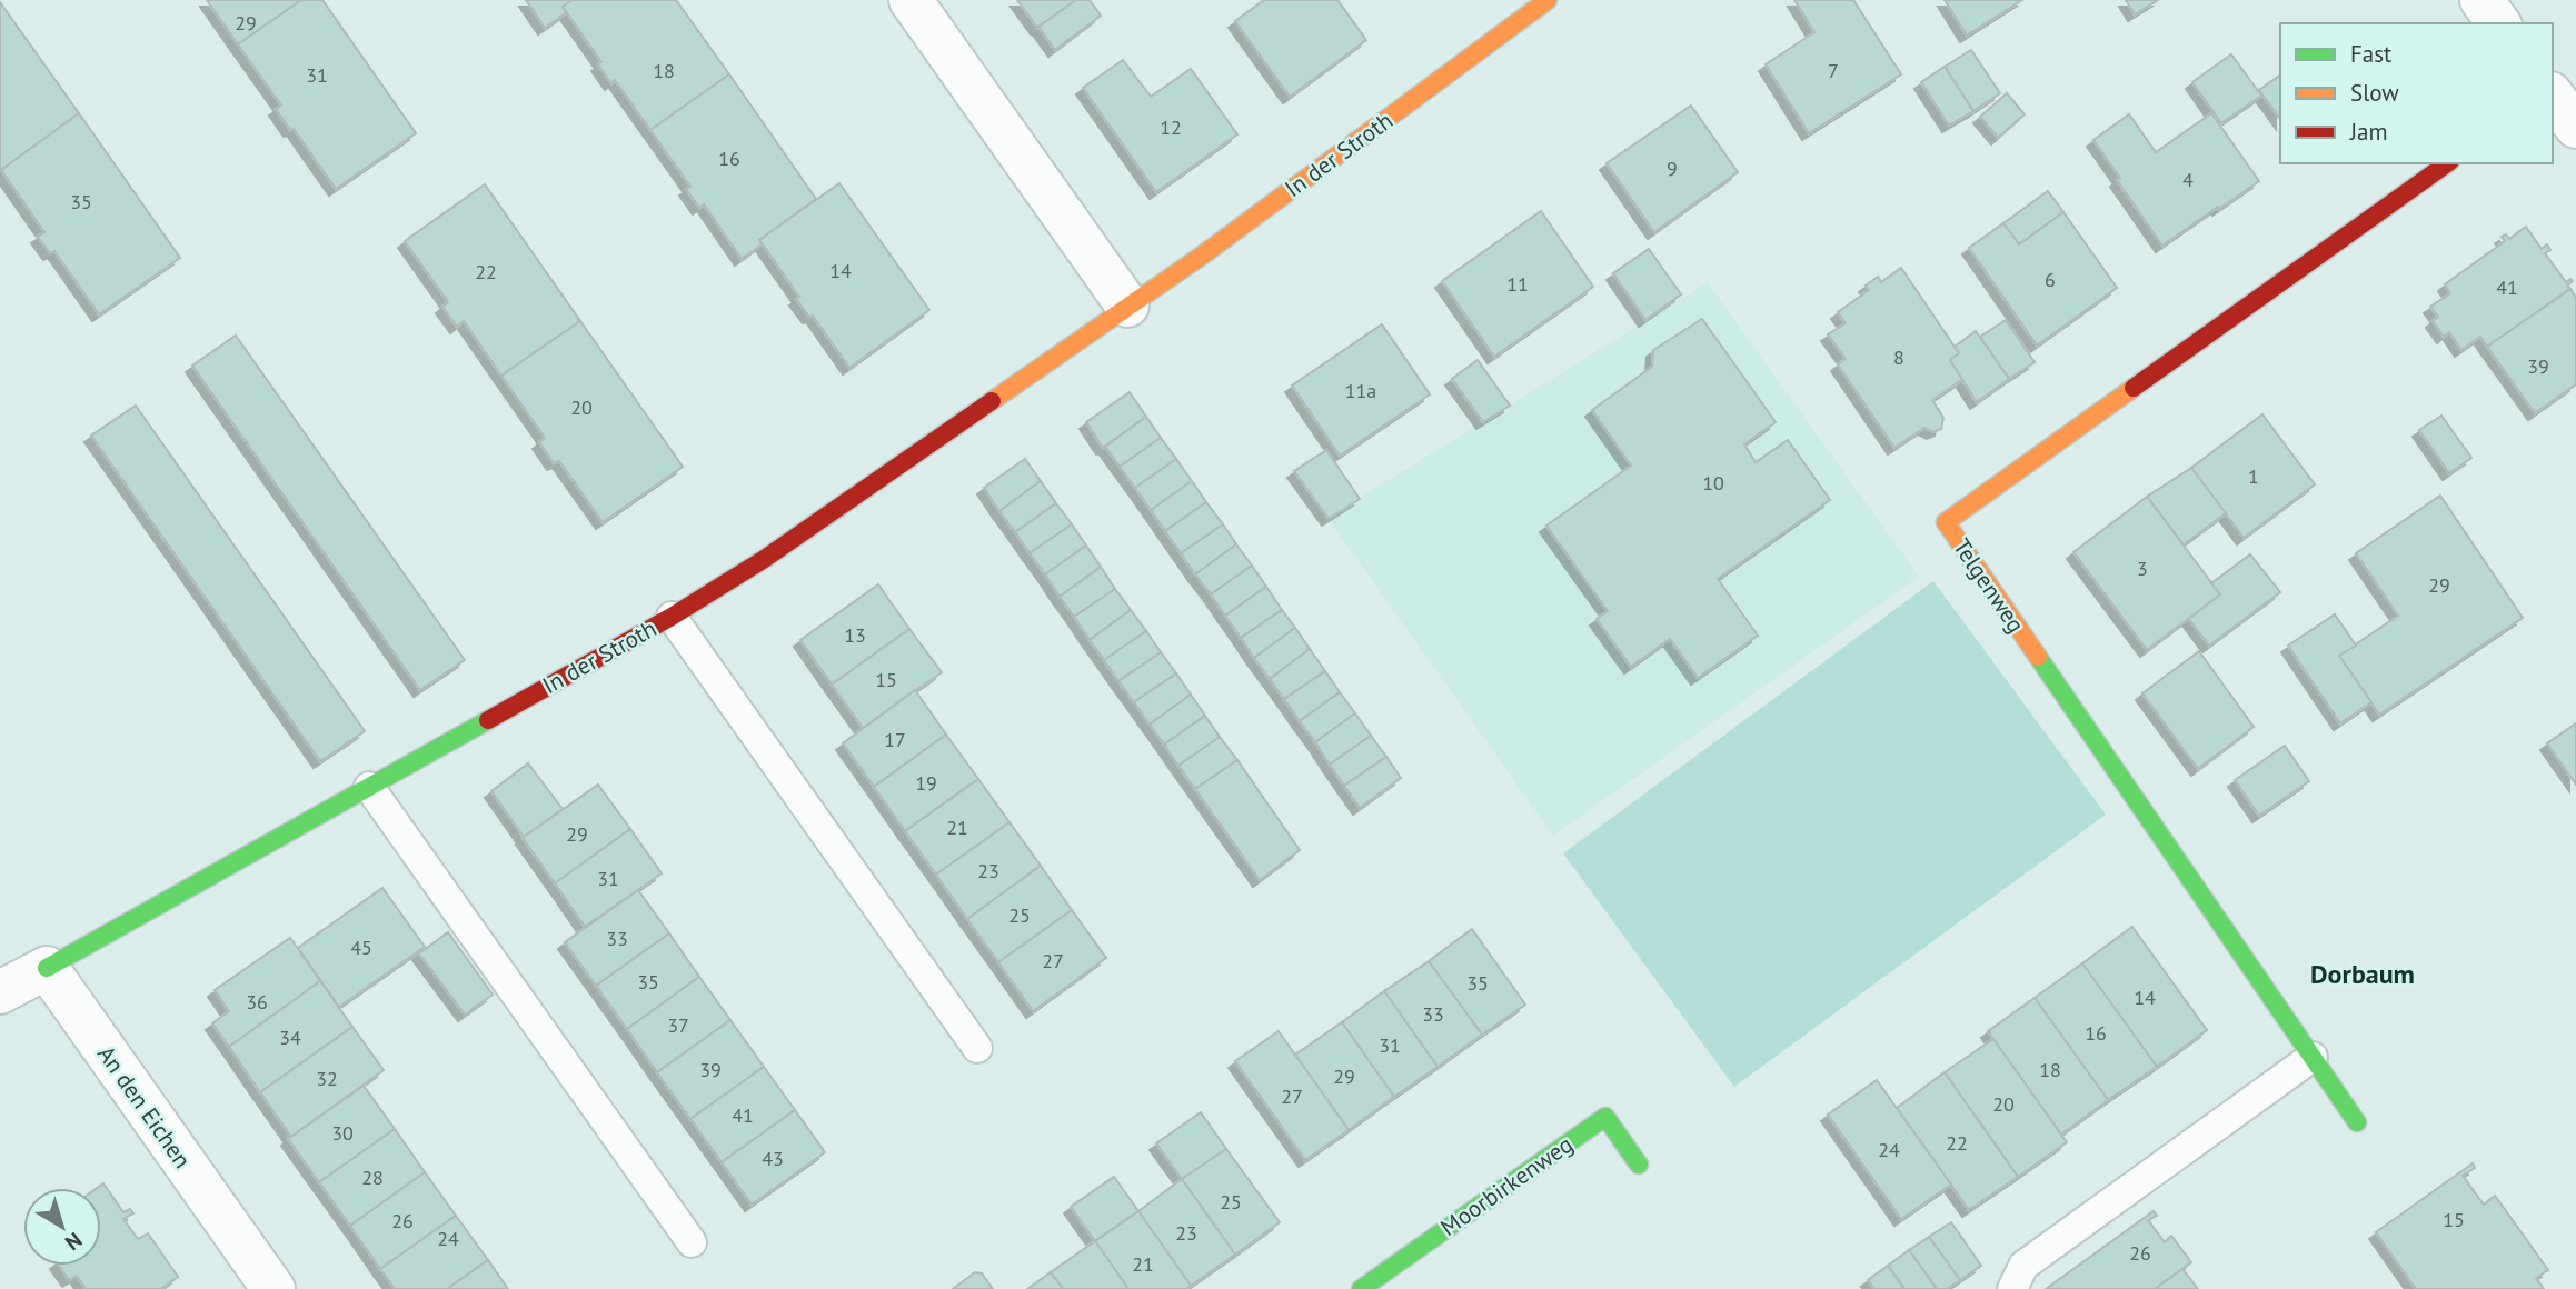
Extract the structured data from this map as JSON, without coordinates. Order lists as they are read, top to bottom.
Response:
{
  "streets": {
    "street": [
      "In der Stroth",
      "Telgenweg",
      "An den Eichen",
      "Moorbirkenweg"
    ]
  },
  "crossings": [
    ["In der Stroth", "An den Eichen"]
  ],
  "districts": ["Dorbaum"],
  "house_numbers": [
    "29",
    "18",
    "7",
    "31",
    "12",
    "16",
    "9",
    "4",
    "35",
    "14",
    "22",
    "6",
    "11",
    "41",
    "8",
    "39",
    "11a",
    "20",
    "1",
    "10",
    "3",
    "29",
    "13",
    "15",
    "17",
    "19",
    "21",
    "29",
    "23",
    "31",
    "25",
    "33",
    "45",
    "27",
    "35",
    "35",
    "14",
    "36",
    "33",
    "37",
    "16",
    "34",
    "31",
    "39",
    "18",
    "29",
    "32",
    "27",
    "20",
    "41",
    "30",
    "22",
    "24",
    "43",
    "28",
    "25",
    "15",
    "26",
    "23",
    "24",
    "26",
    "21"
  ],
  "legend": ["Fast", "Slow", "Jam"],
  "north": "bottom right"
}
